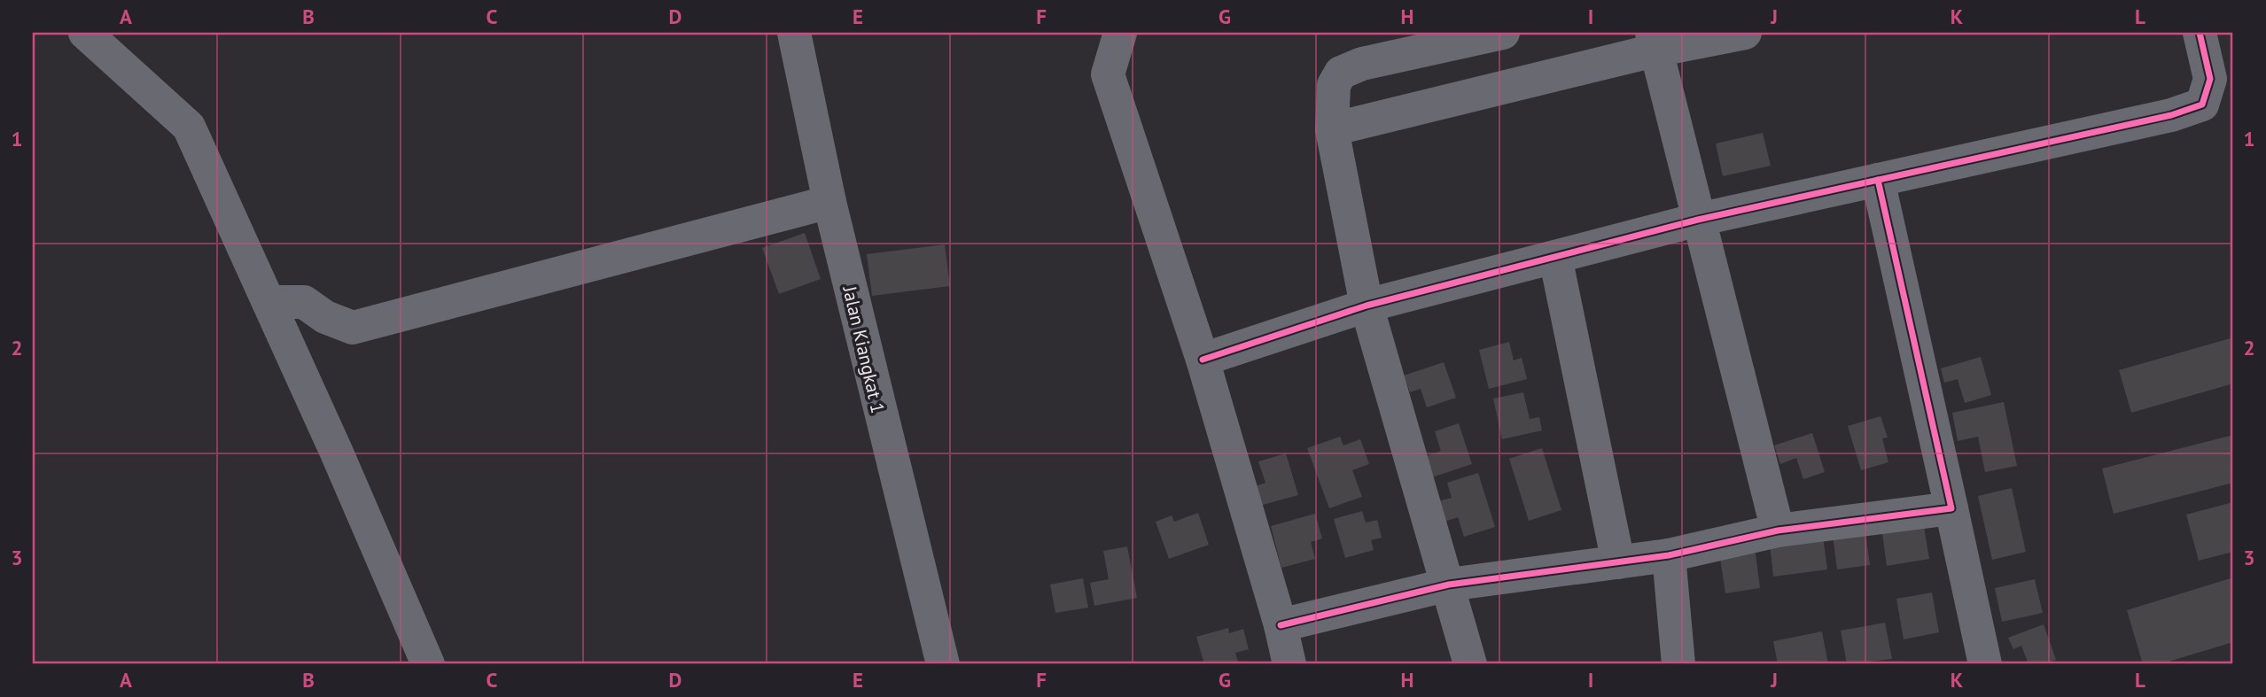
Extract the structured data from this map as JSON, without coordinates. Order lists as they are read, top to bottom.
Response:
{
  "streets": {
    "street": ["Jalan Kiangkat 1"]
  },
  "grid": {
    "columns": [
      "A",
      "B",
      "C",
      "D",
      "E",
      "F",
      "G",
      "H",
      "I",
      "J",
      "K",
      "L"
    ],
    "rows": ["1", "2", "3"]
  }
}
